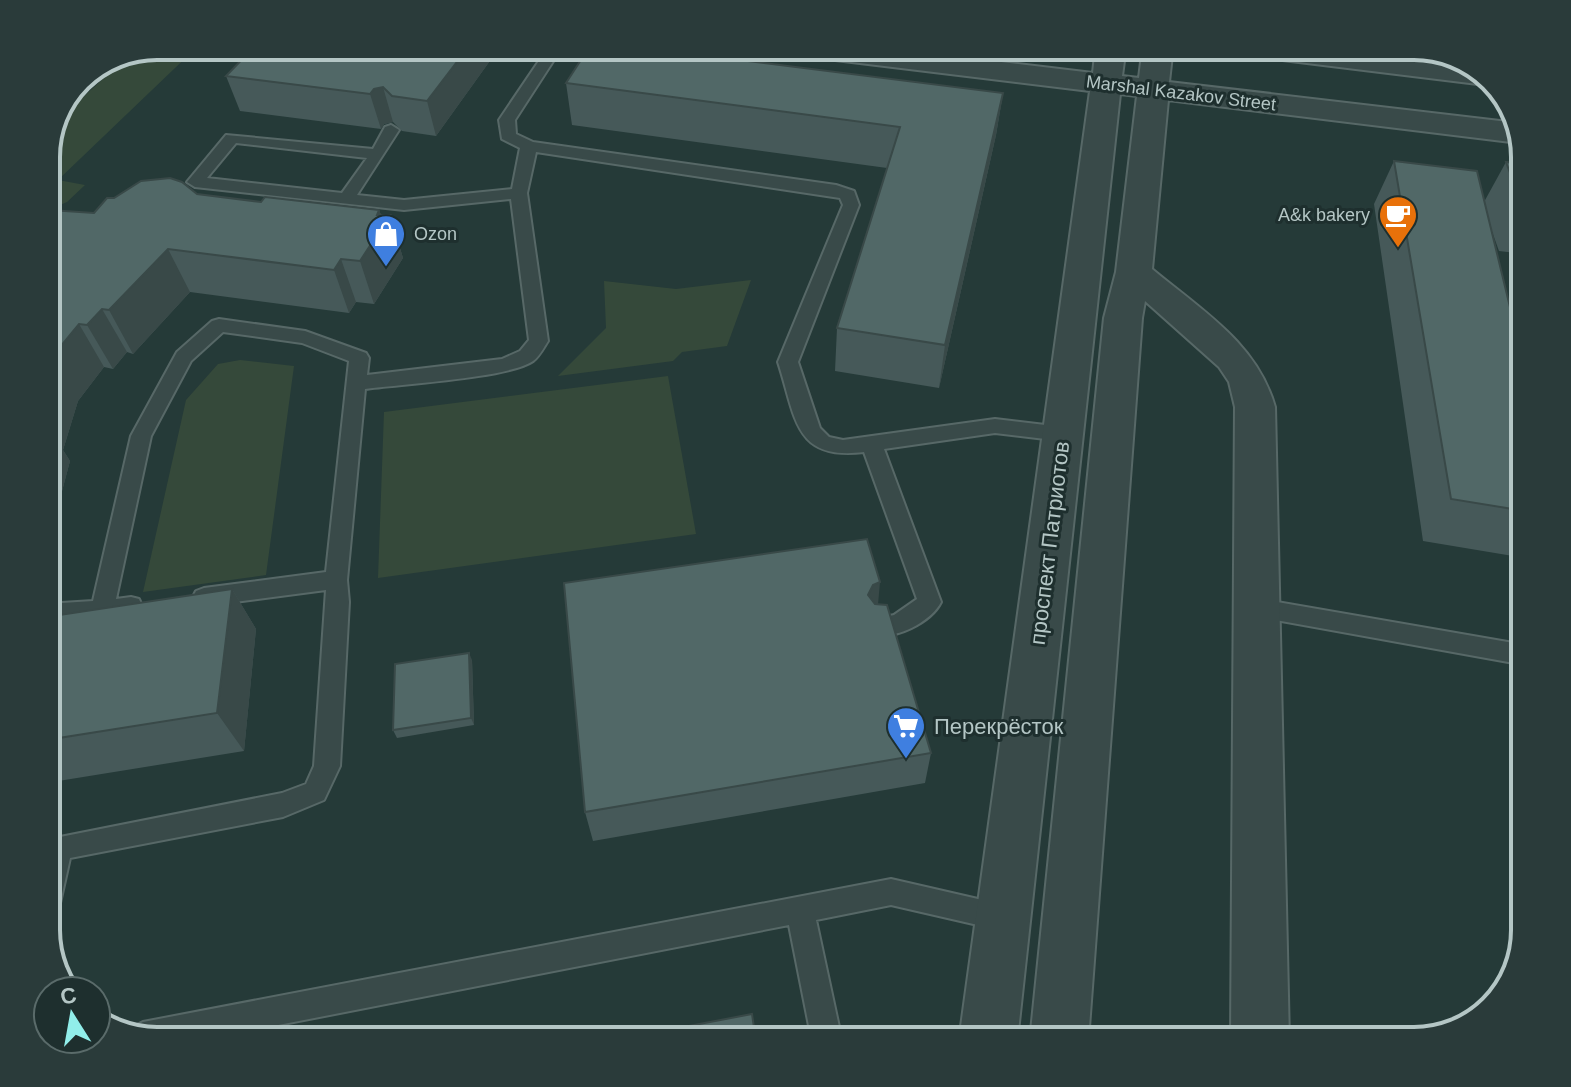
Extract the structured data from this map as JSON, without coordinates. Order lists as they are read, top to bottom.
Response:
{
  "streets": {
    "street": ["Marshal Kazakov Street", "проспект Патриотов"]
  },
  "crossings": [
    ["Marshal Kazakov Street", "проспект Патриотов"]
  ],
  "places": {
    "cafe": ["A&k bakery"],
    "shop": ["Ozon"],
    "supermarket": ["Перекрёсток"]
  },
  "north": "top"
}
